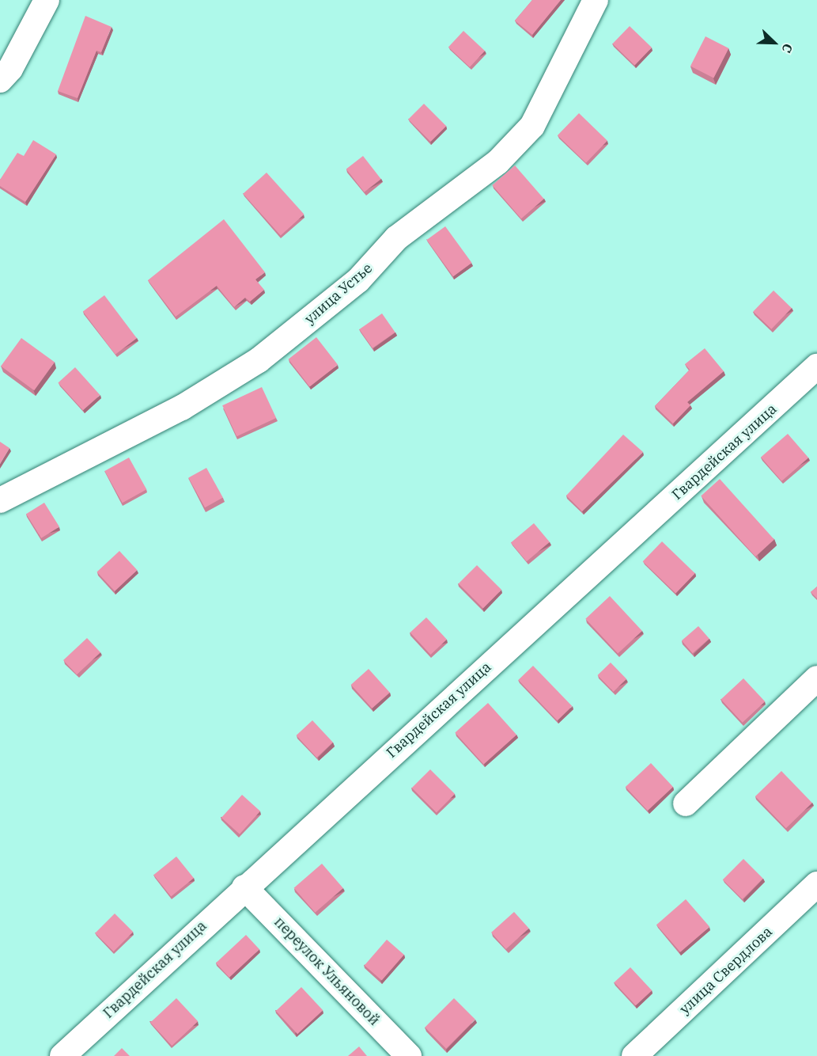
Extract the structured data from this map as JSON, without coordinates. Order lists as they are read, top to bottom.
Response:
{
  "streets": {
    "street": [
      "улица Устье",
      "Гвардейская улица",
      "улица Свердлова",
      "переулок Ульяновой"
    ]
  },
  "crossings": [
    ["Гвардейская улица", "переулок Ульяновой"]
  ],
  "north": "bottom right"
}
